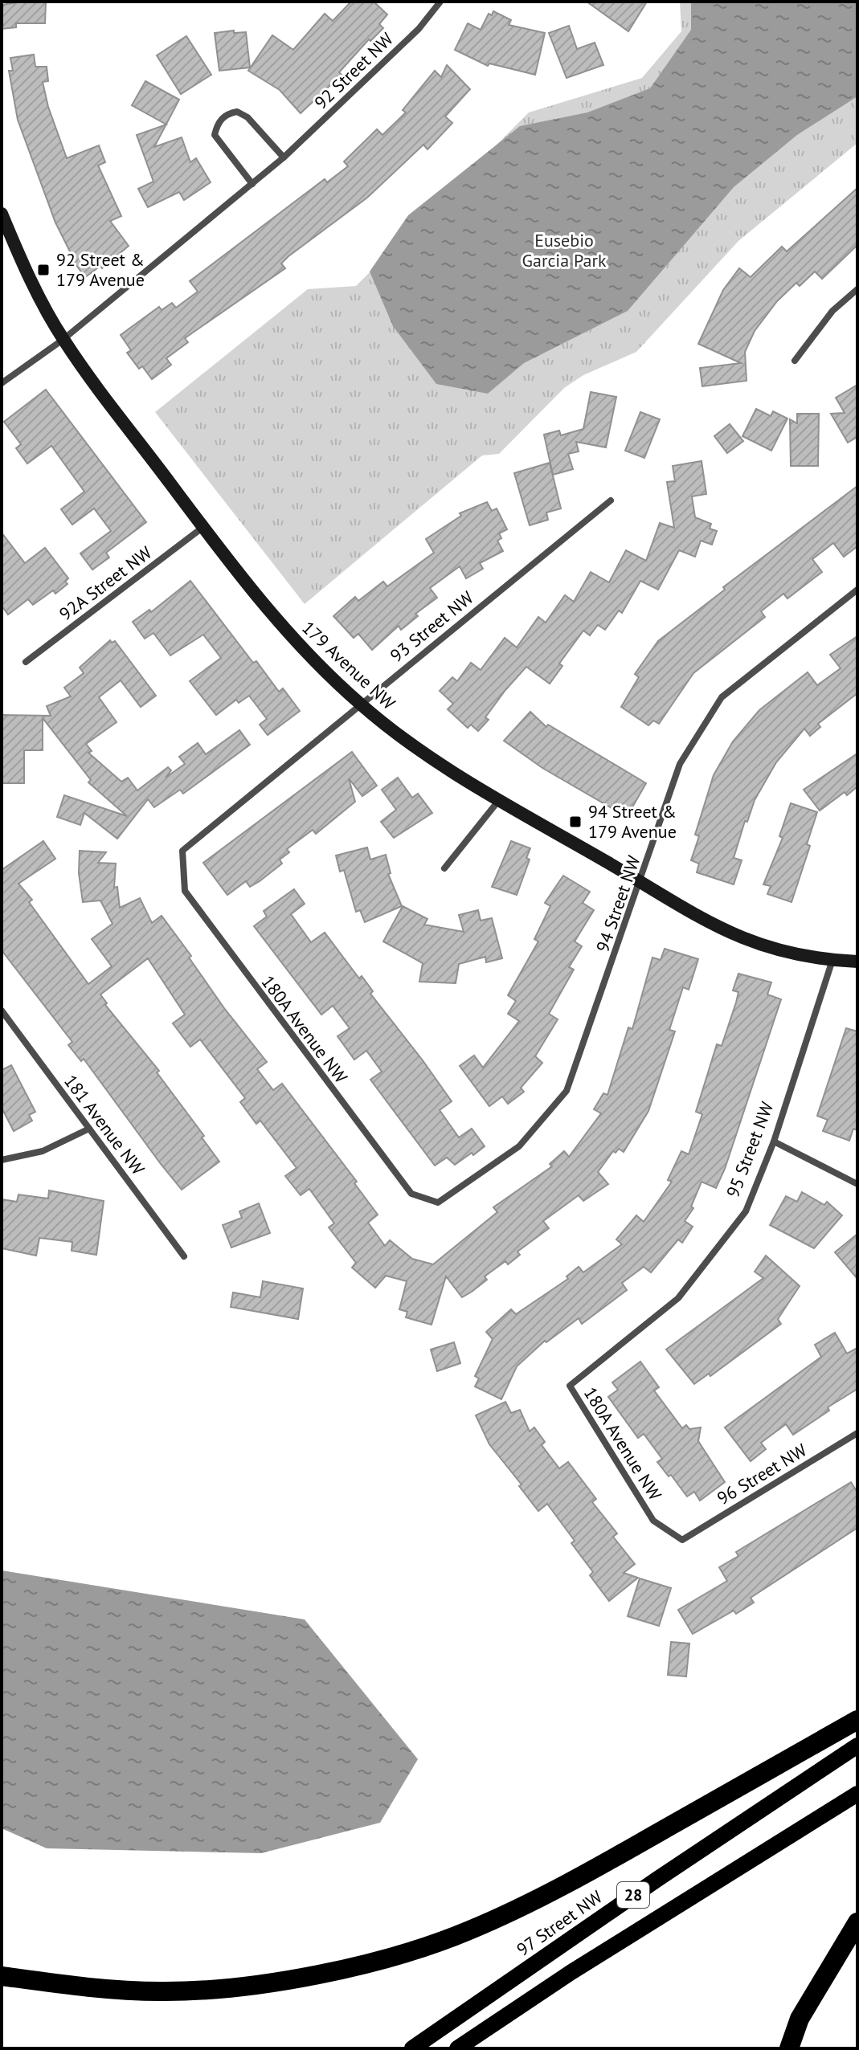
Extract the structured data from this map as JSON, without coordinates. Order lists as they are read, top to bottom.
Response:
{
  "streets": {
    "main road": ["28", "97 Street NW"],
    "street": [
      "92 Street NW",
      "92A Street NW",
      "93 Street NW",
      "179 Avenue NW",
      "94 Street NW",
      "180A Avenue NW",
      "181 Avenue NW",
      "95 Street NW",
      "96 Street NW"
    ]
  },
  "crossings": [
    ["92 Street NW", "179 Avenue NW"],
    ["92A Street NW", "179 Avenue NW"],
    ["93 Street NW", "179 Avenue NW"],
    ["93 Street NW", "180A Avenue NW"],
    ["179 Avenue NW", "94 Street NW"],
    ["179 Avenue NW", "95 Street NW"],
    ["94 Street NW", "180A Avenue NW"],
    ["180A Avenue NW", "95 Street NW"],
    ["180A Avenue NW", "96 Street NW"]
  ],
  "parks": ["Eusebio Garcia Park"],
  "places": {
    "transit": ["92 Street & 179 Avenue", "94 Street & 179 Avenue"]
  }
}
